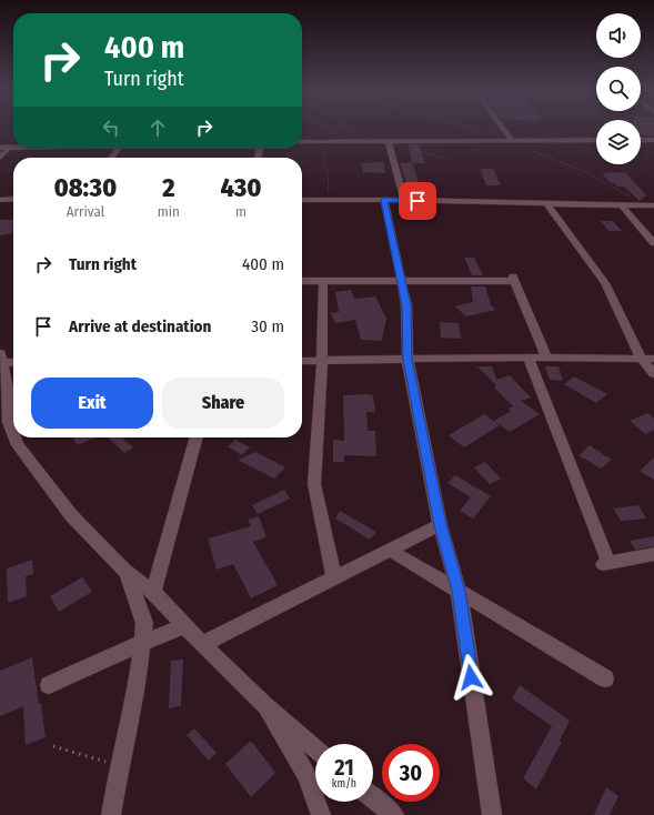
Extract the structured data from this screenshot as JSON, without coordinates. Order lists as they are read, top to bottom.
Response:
{
  "page": {
    "turn": ["400 m", "Turn right"],
    "eta": [
      "08:30",
      "Arrival",
      "2",
      "min",
      "430",
      "m"
    ],
    "list": [
      {
        "name": "Turn right",
        "value": "400 m"
      },
      {
        "name": "Arrive at destination",
        "value": "30 m"
      }
    ],
    "buttons": ["Exit", "Share"],
    "speed": "21 km/h",
    "limit": "30"
  }
}
